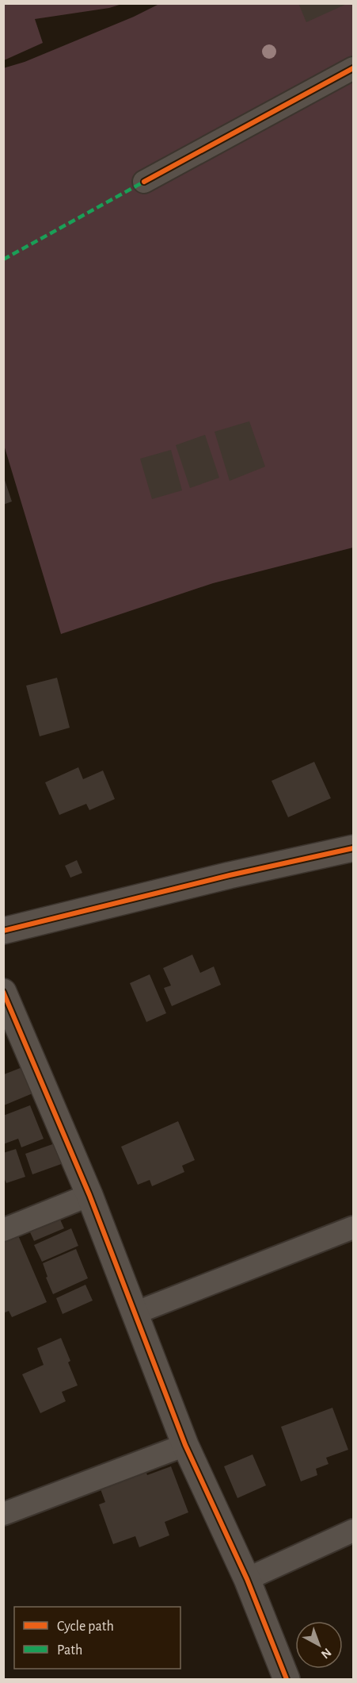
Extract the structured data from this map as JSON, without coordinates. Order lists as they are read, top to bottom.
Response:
{
  "legend": ["Cycle path", "Path"],
  "north": "bottom right"
}
